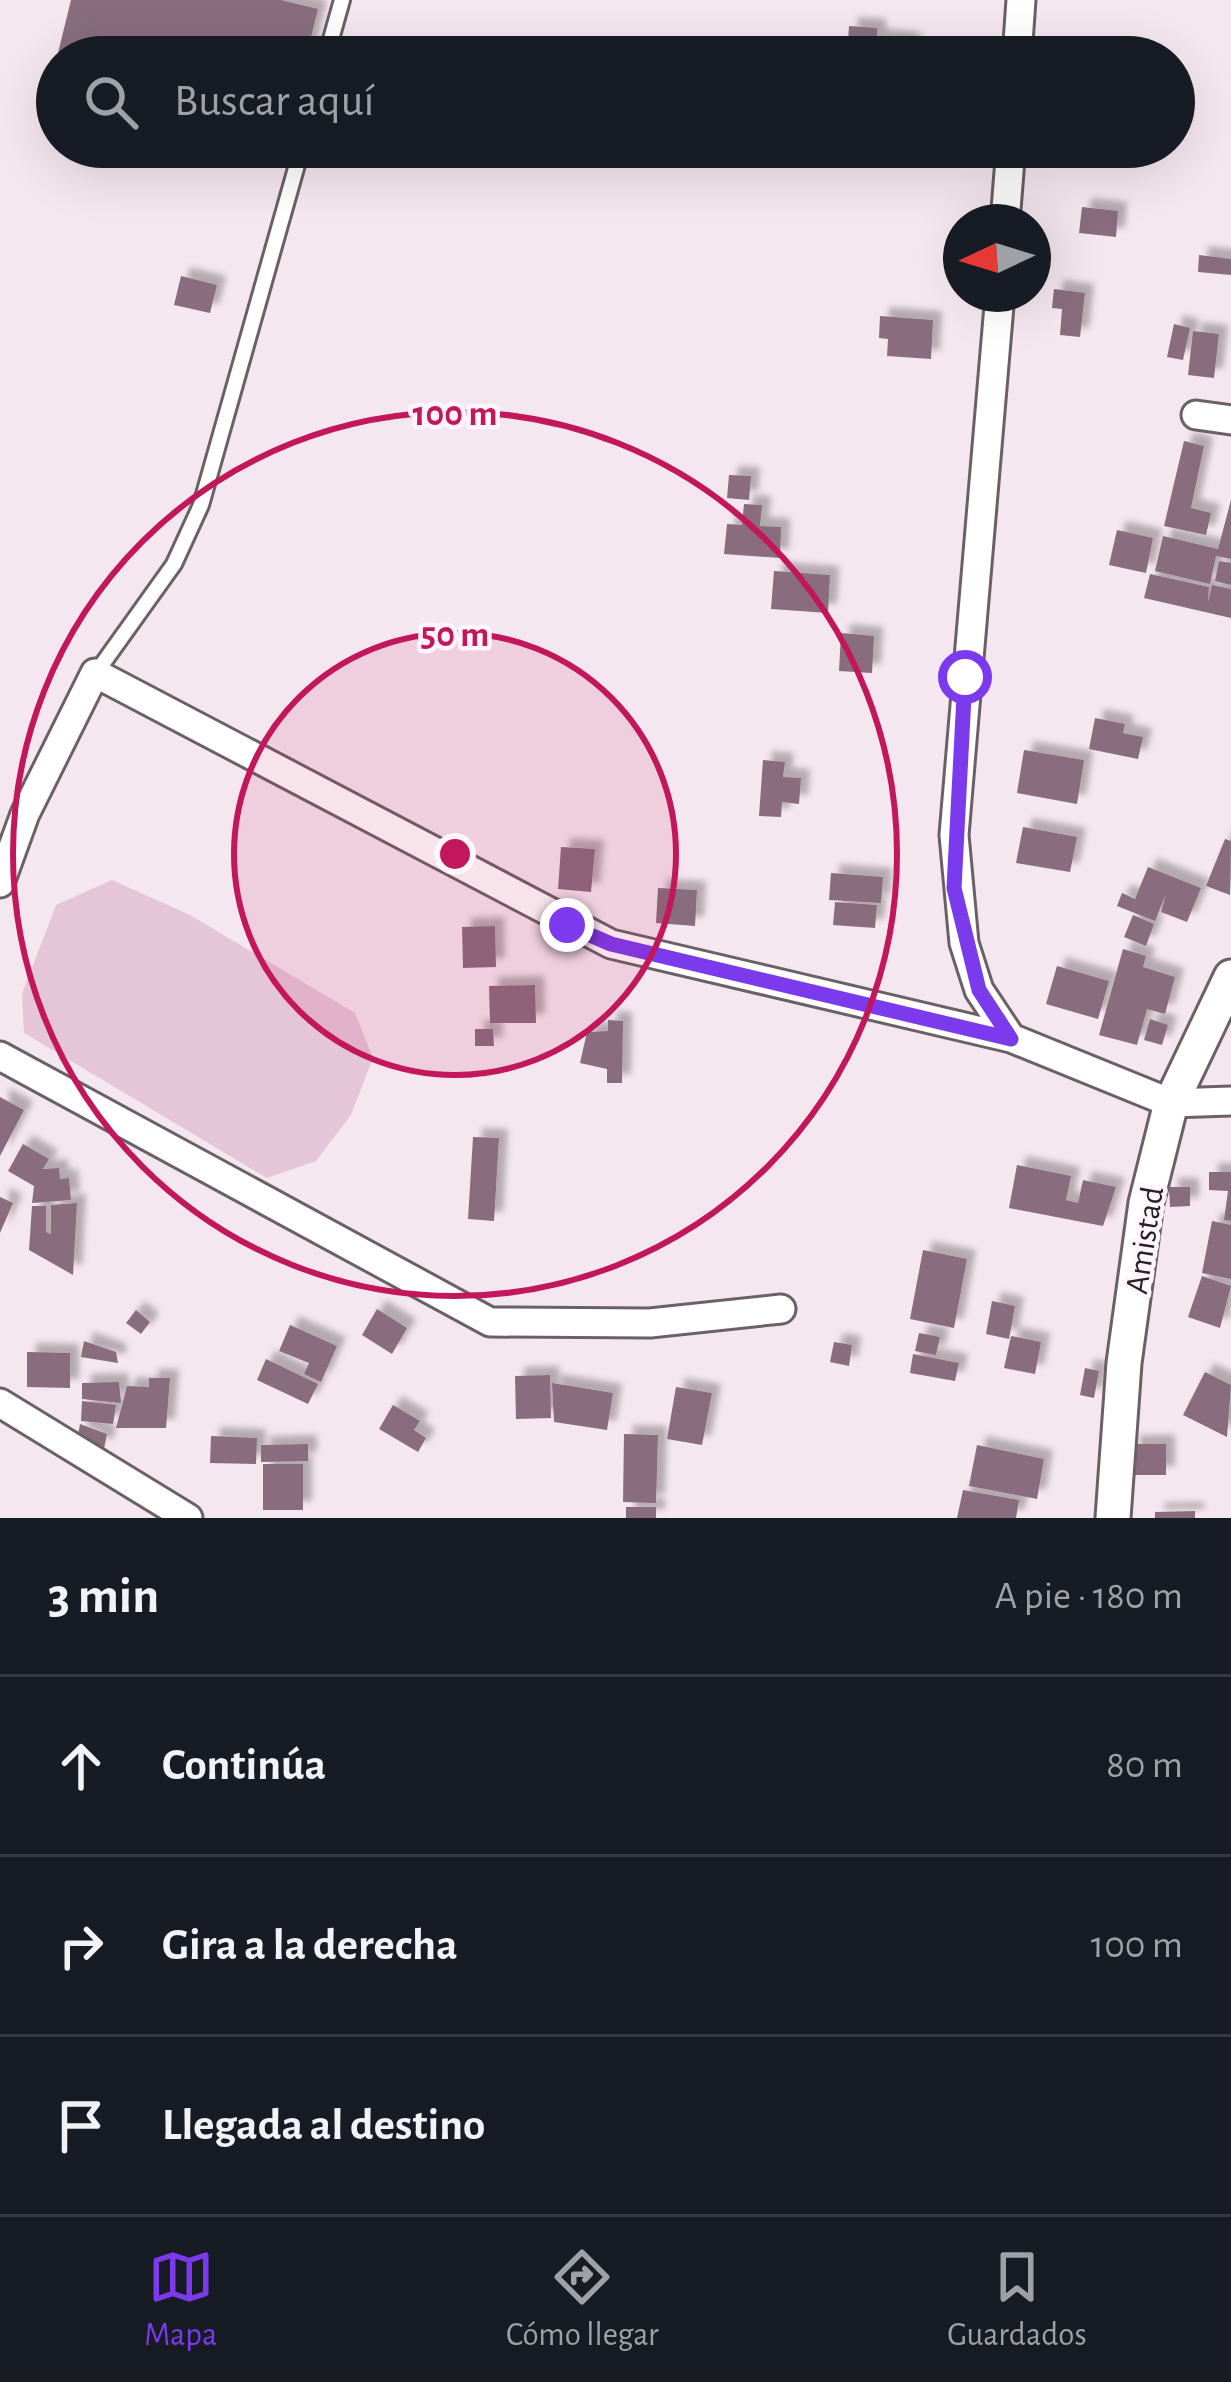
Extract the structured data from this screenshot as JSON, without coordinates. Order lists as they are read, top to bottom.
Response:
{
  "streets": {
    "street": ["Amistad"]
  },
  "north": "left",
  "page": {
    "search": "Buscar aquí",
    "heading": ["3 min", "A pie · 180 m"],
    "list": [
      ["Continúa", "80 m"],
      ["Gira a la derecha", "100 m"],
      "Llegada al destino"
    ],
    "nav": ["Mapa", "Cómo llegar", "Guardados"]
  },
  "rings": ["100 m", "50 m"]
}
